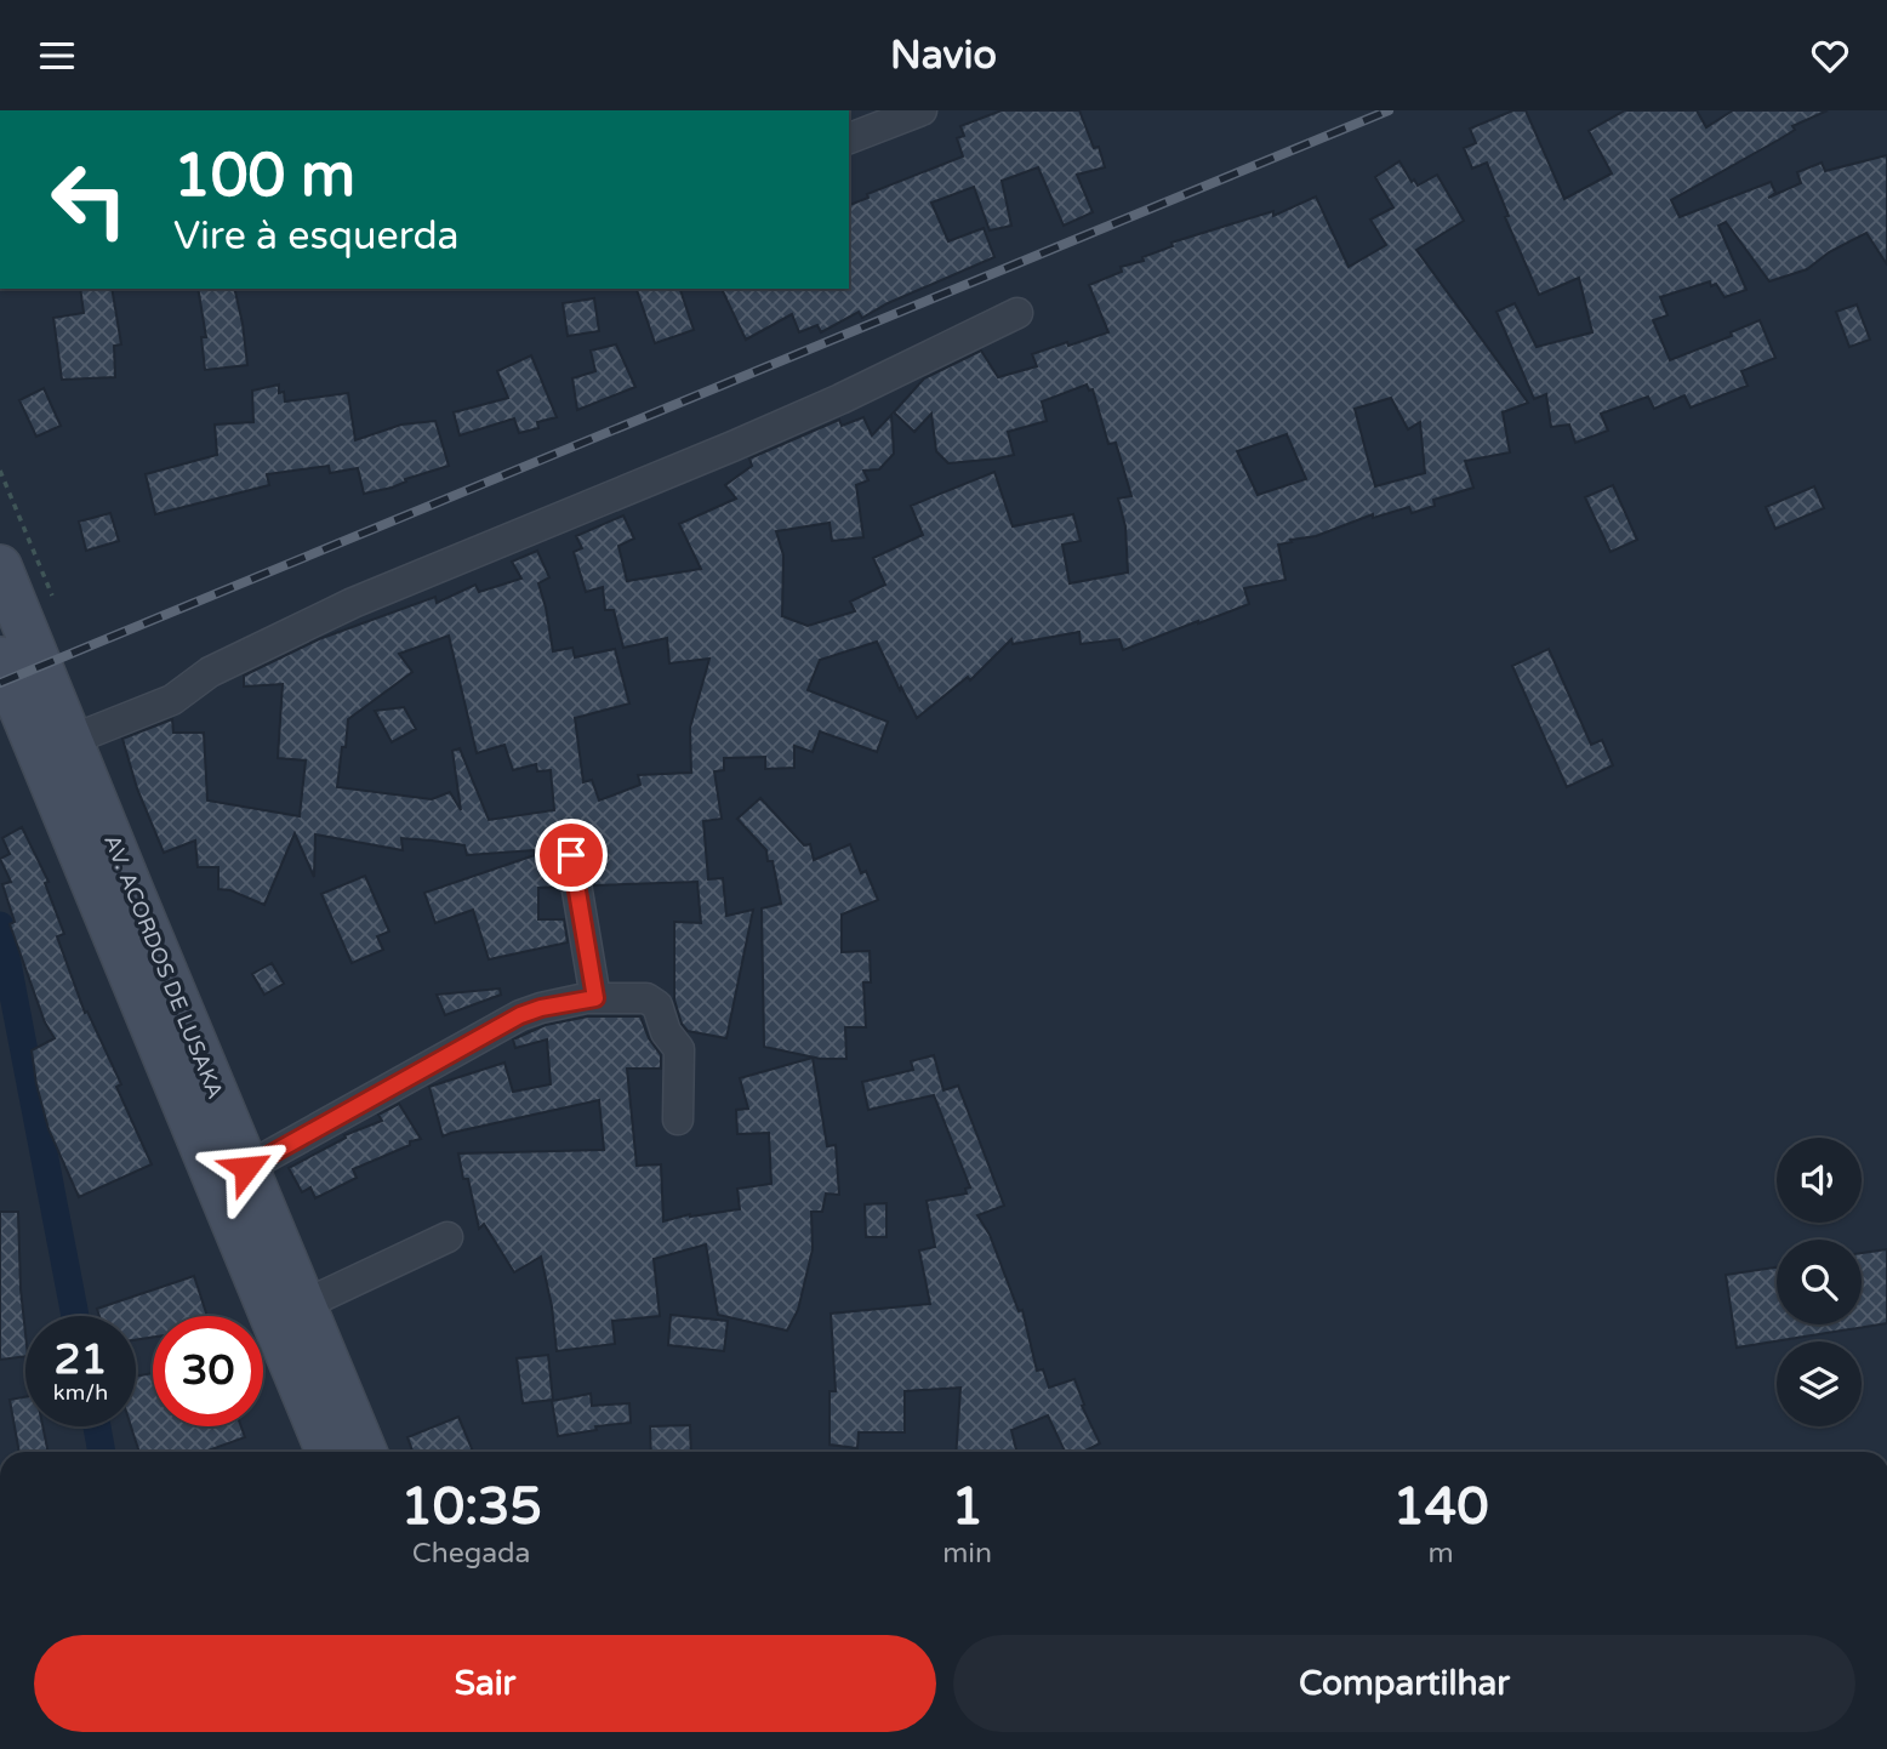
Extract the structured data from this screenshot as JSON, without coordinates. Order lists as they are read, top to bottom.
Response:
{
  "streets": {
    "main road": ["AV. ACORDOS DE LUSAKA"]
  },
  "page": {
    "header": "Navio",
    "turn": ["100 m", "Vire à esquerda"],
    "speed": "21 km/h",
    "limit": "30",
    "eta": [
      "10:35",
      "Chegada",
      "1",
      "min",
      "140",
      "m"
    ],
    "buttons": ["Sair", "Compartilhar"]
  }
}
